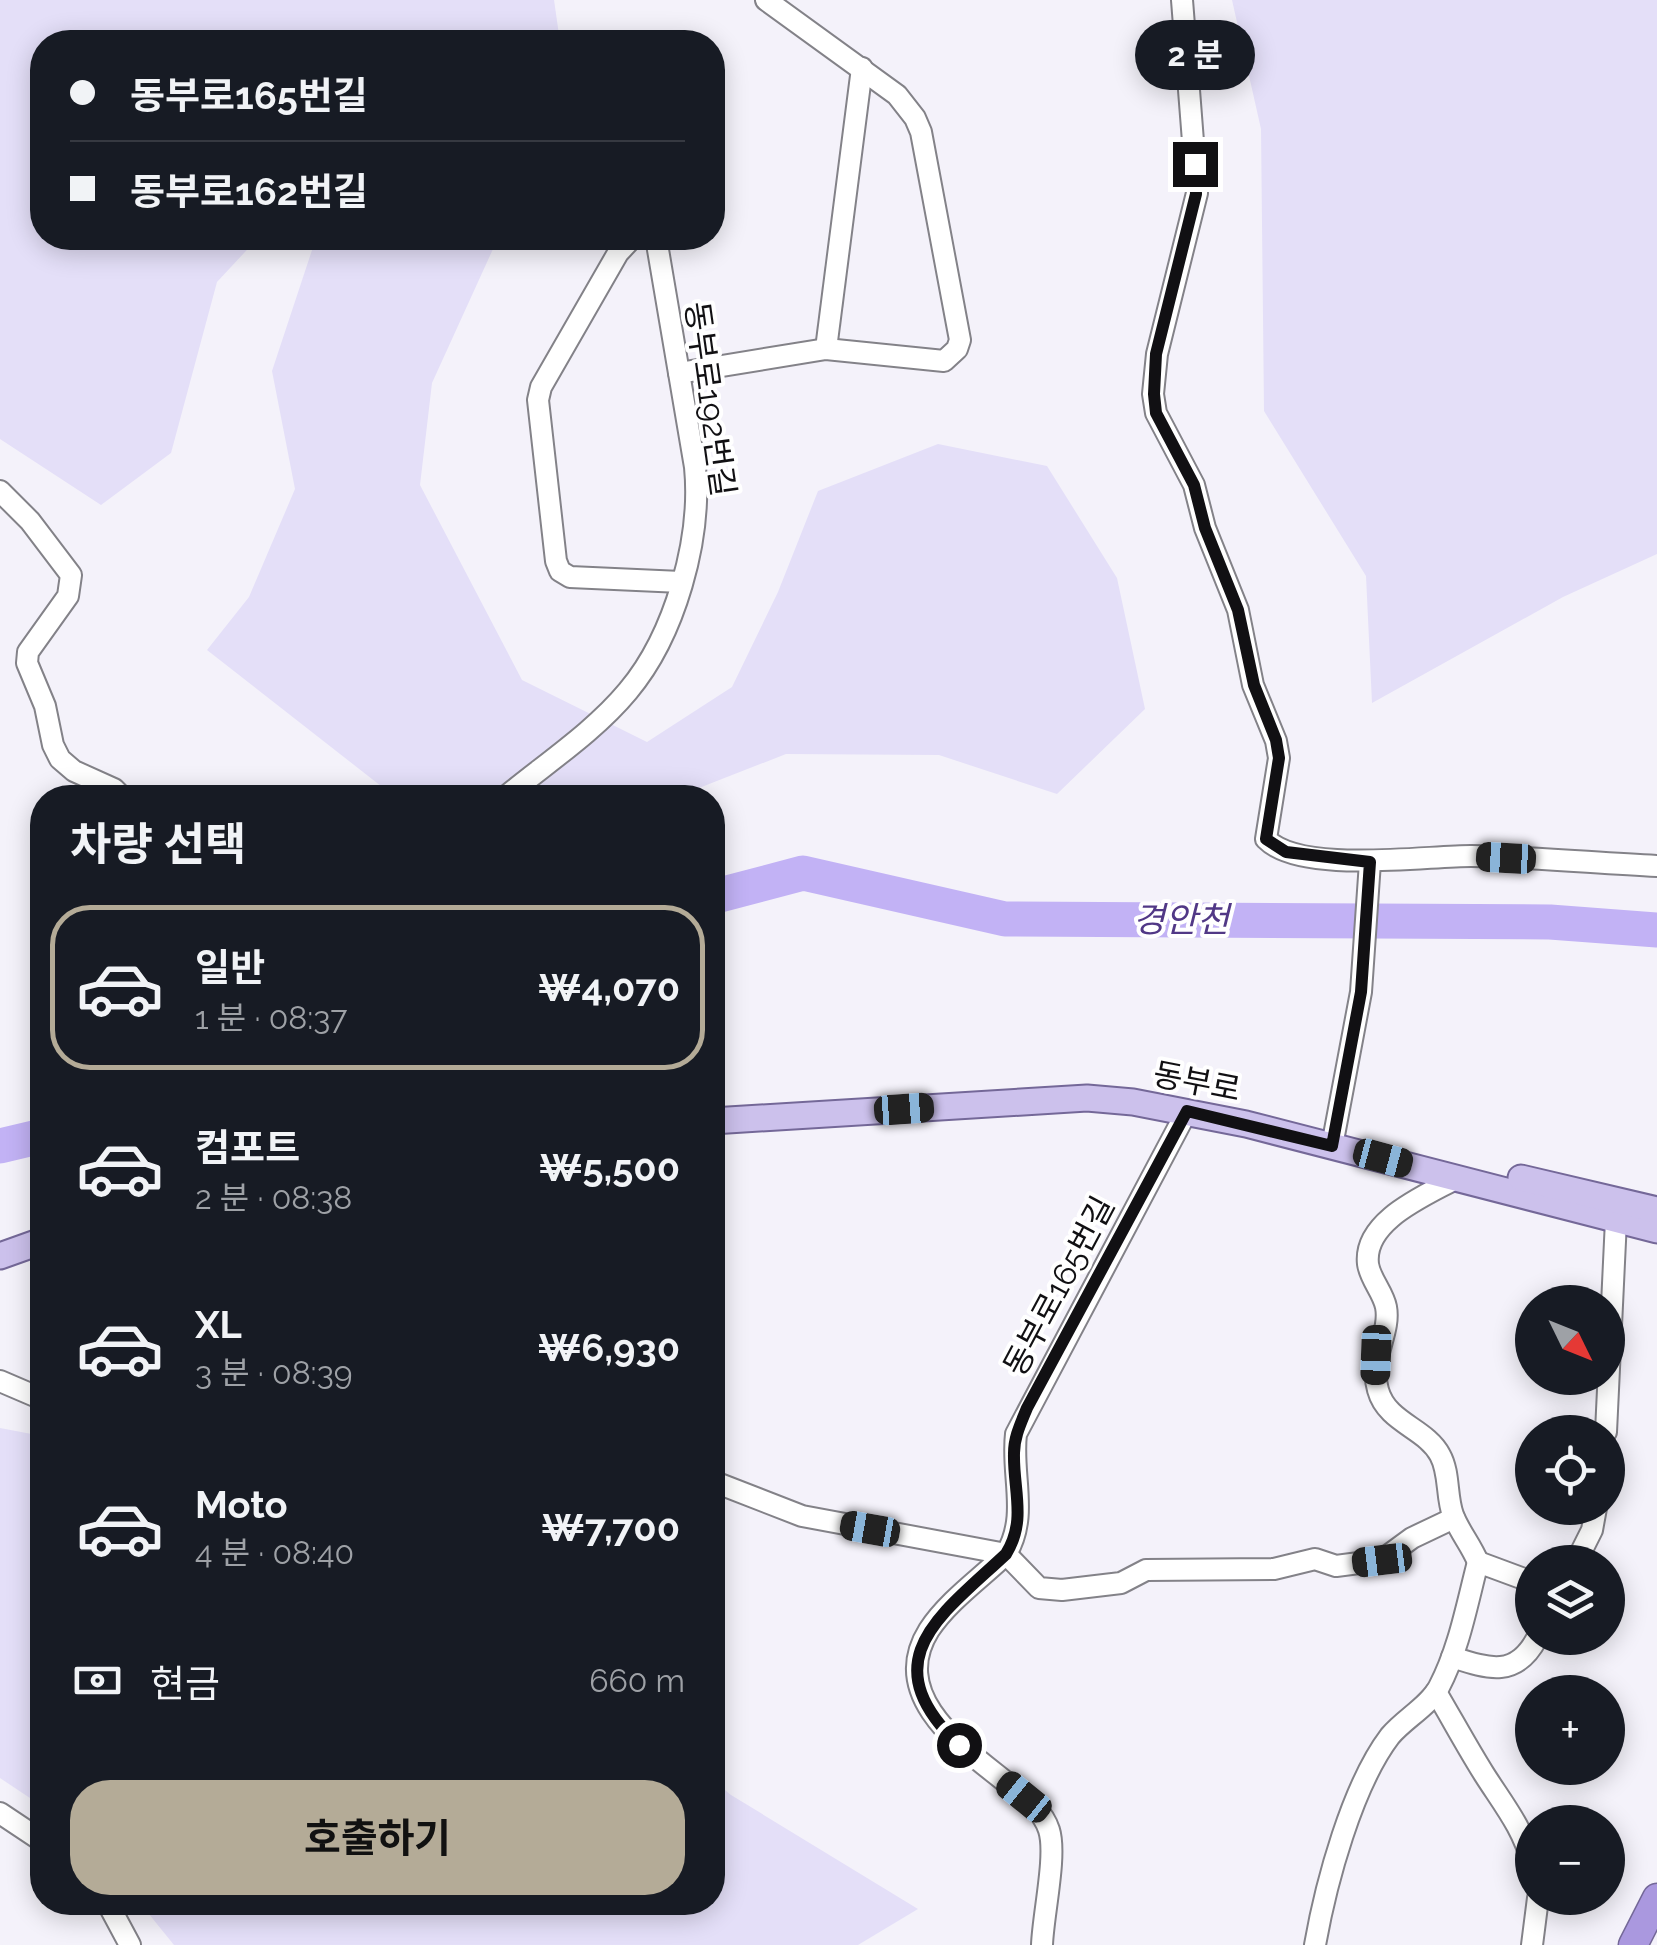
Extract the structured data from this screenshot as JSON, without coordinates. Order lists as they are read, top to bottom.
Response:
{
  "streets": {
    "main road": ["동부로"],
    "street": ["동부로192번길", "동부로165번길"]
  },
  "crossings": [
    ["동부로", "동부로165번길"]
  ],
  "water": ["경안천"],
  "north": "bottom right",
  "page": {
    "bubble": "2 분",
    "banner": ["동부로165번길", "동부로162번길"],
    "heading": "차량 선택",
    "list": [
      {
        "name": "일반",
        "note": "1 분 · 08:37",
        "value": "₩4,070"
      },
      {
        "name": "컴포트",
        "note": "2 분 · 08:38",
        "value": "₩5,500"
      },
      {
        "name": "XL",
        "note": "3 분 · 08:39",
        "value": "₩6,930"
      },
      {
        "name": "Moto",
        "note": "4 분 · 08:40",
        "value": "₩7,700"
      }
    ],
    "map_buttons": ["+", "−"],
    "pay": ["현금", "660 m"],
    "buttons": "호출하기"
  }
}
